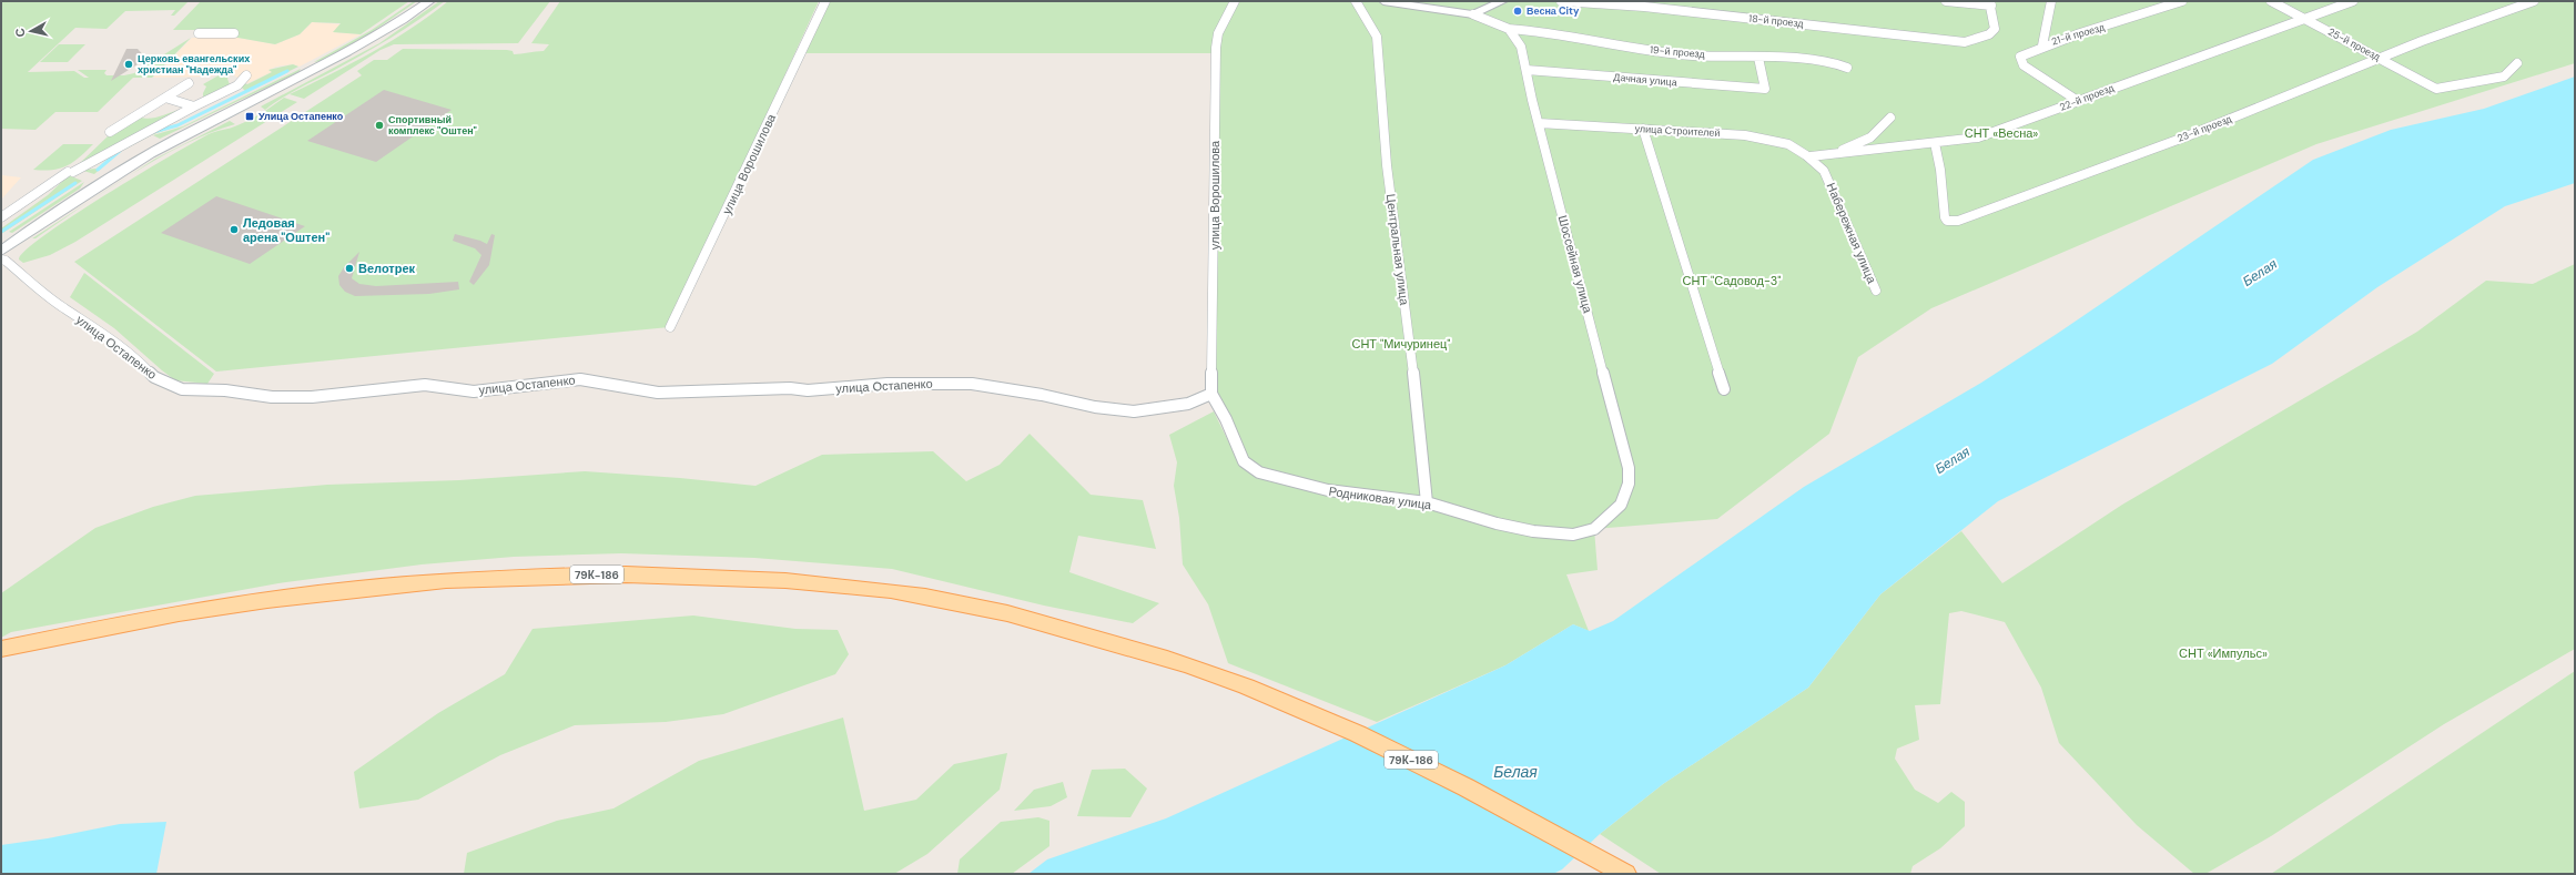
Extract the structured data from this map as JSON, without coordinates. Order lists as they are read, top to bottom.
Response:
{
  "streets": {
    "main road": ["79К-186"],
    "street": [
      "18-й проезд",
      "21-й проезд",
      "25-й проезд",
      "19-й проезд",
      "Дачная улица",
      "22-й проезд",
      "23-й проезд",
      "улица Строителей",
      "улица Ворошилова",
      "Набережная улица",
      "Центральная улица",
      "Шоссейная улица",
      "улица Остапенко",
      "Родниковая улица"
    ]
  },
  "crossings": [
    ["21-й проезд", "22-й проезд"],
    ["25-й проезд", "22-й проезд"],
    ["25-й проезд", "23-й проезд"],
    ["19-й проезд", "Дачная улица"],
    ["19-й проезд", "Шоссейная улица"],
    ["Дачная улица", "Шоссейная улица"],
    ["22-й проезд", "23-й проезд"],
    ["22-й проезд", "улица Строителей"],
    ["22-й проезд", "Набережная улица"],
    ["улица Строителей", "Набережная улица"],
    ["улица Строителей", "Шоссейная улица"],
    ["улица Ворошилова", "улица Остапенко"],
    ["улица Ворошилова", "Родниковая улица"],
    ["Центральная улица", "Родниковая улица"],
    ["Шоссейная улица", "Родниковая улица"],
    ["улица Остапенко", "Родниковая улица"]
  ],
  "water": ["Белая"],
  "parks": [
    "СНТ «Весна»",
    "СНТ \"Садовод-3\"",
    "СНТ \"Мичуринец\"",
    "СНТ «Импульс»"
  ],
  "places": {
    "other": [
      "Весна City",
      "Церковь евангельских христиан \"Надежда\"",
      "Спортивный комплекс \"Оштен\"",
      "Ледовая арена \"Оштен\"",
      "Велотрек"
    ],
    "transit": ["Улица Остапенко"]
  },
  "north": "left"
}
